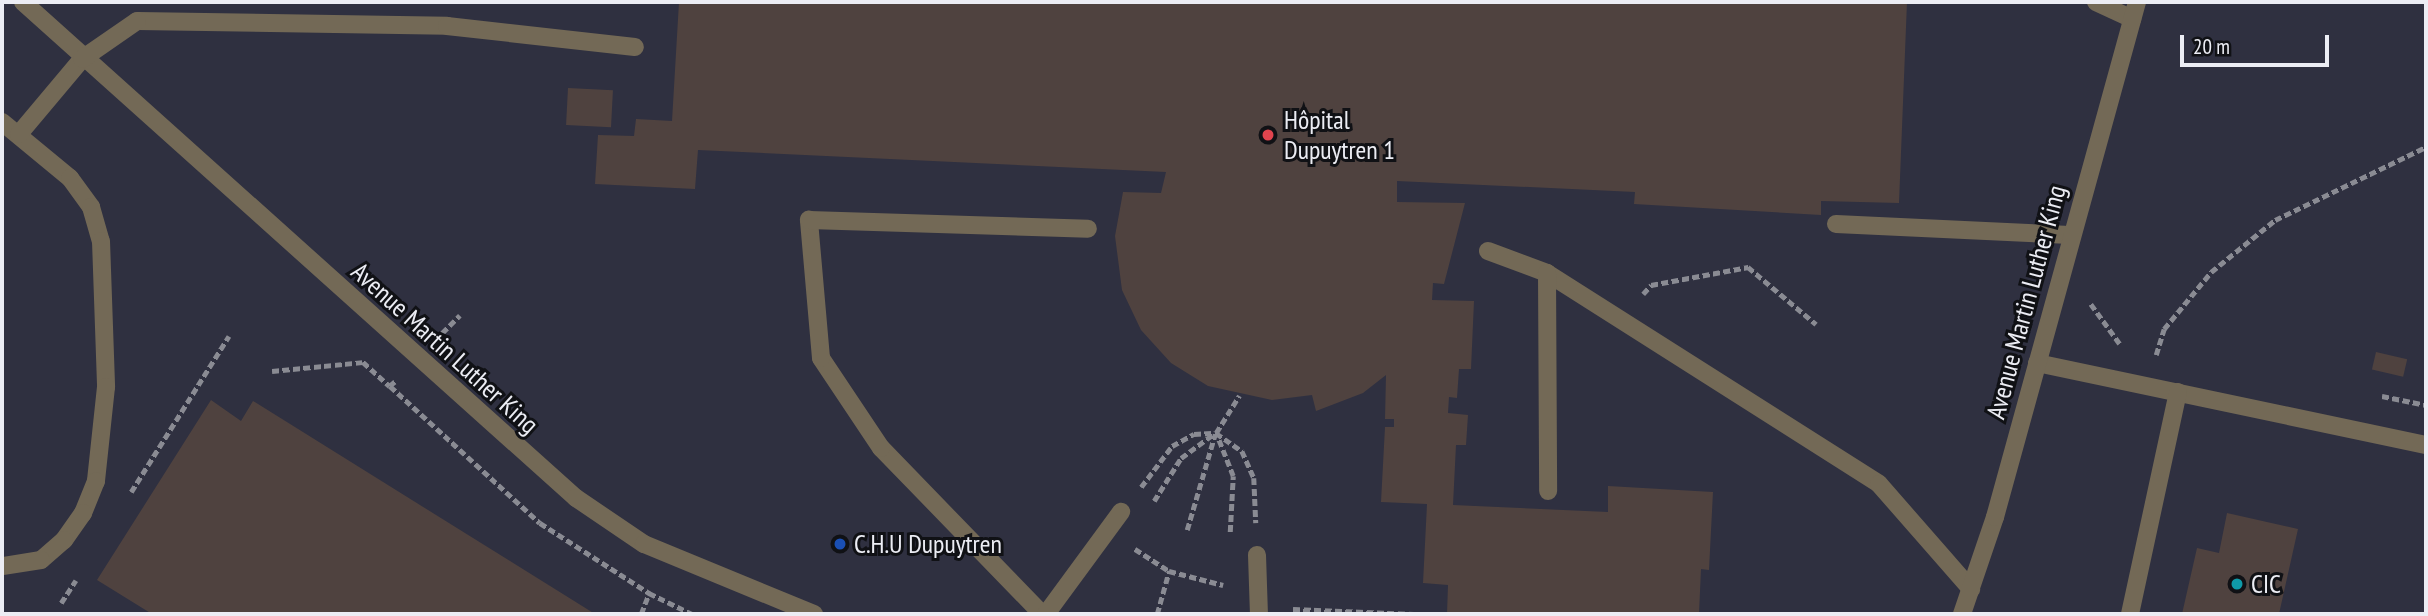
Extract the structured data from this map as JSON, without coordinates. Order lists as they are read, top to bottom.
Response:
{
  "streets": {
    "street": ["Avenue Martin Luther King"]
  },
  "places": ["Hôpital Dupuytren 1", "C.H.U Dupuytren", "CIC"],
  "scale_bar": "20 m"
}
